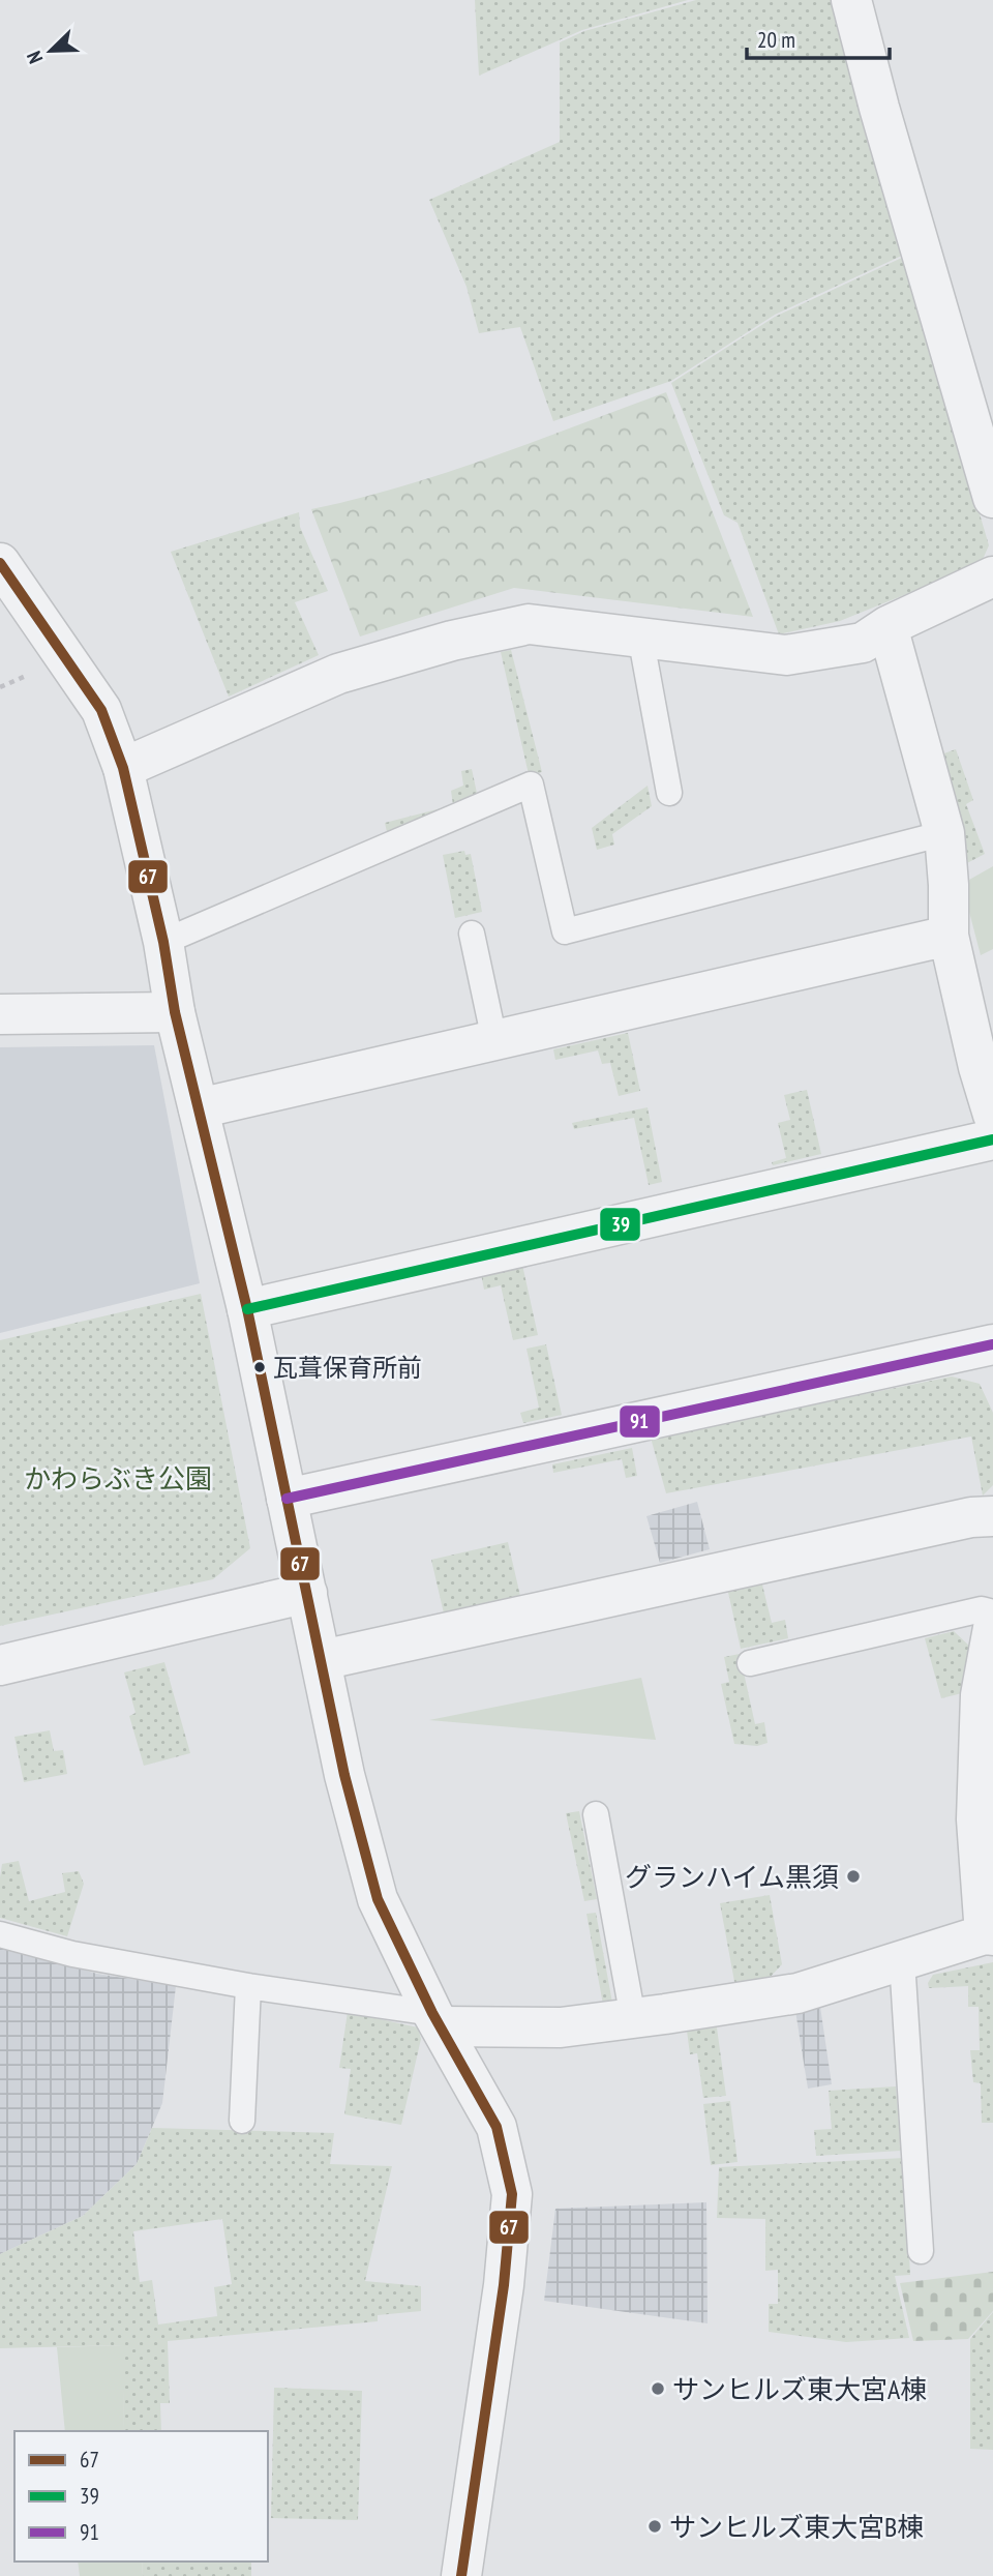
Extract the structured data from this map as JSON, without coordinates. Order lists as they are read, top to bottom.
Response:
{
  "parks": ["かわらぶき公園"],
  "places": [
    "瓦葺保育所前",
    "グランハイム黒須",
    "サンヒルズ東大宮A棟",
    "サンヒルズ東大宮B棟"
  ],
  "lines": ["transit line 67", "transit line 39", "transit line 91"],
  "legend": ["67", "39", "91"],
  "scale_bar": "20 m",
  "north": "bottom left"
}
